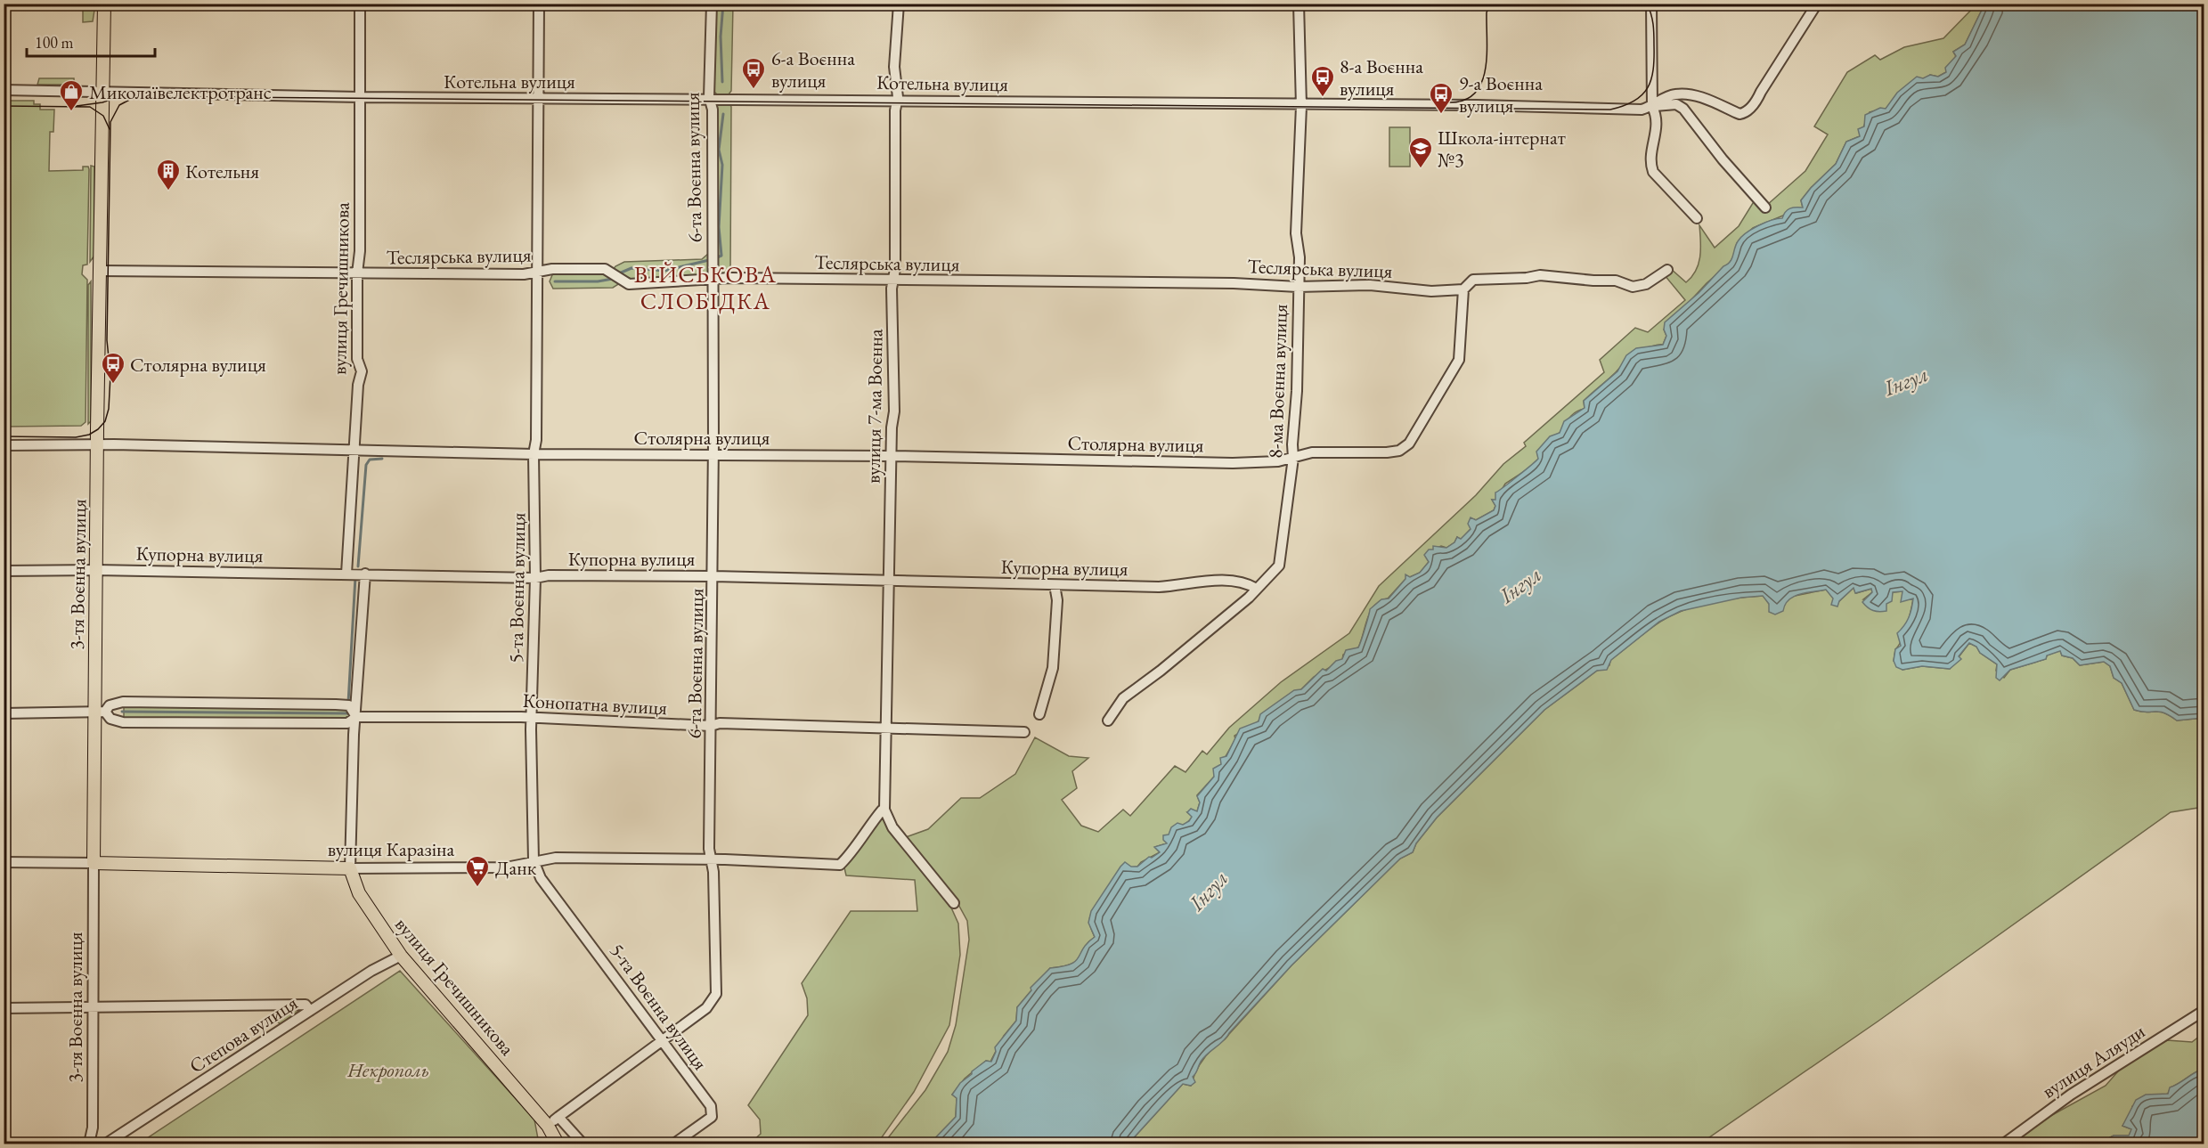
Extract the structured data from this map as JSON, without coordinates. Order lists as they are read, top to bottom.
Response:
{
  "streets": {
    "main road": ["вулиця Гречишникова", "3-тя Воєнна вулиця", "вулиця Каразіна"],
    "street": [
      "Котельна вулиця",
      "6-та Воєнна вулиця",
      "Теслярська вулиця",
      "8-ма Воєнна вулиця",
      "вулиця 7-ма Воєнна",
      "Столярна вулиця",
      "Купорна вулиця",
      "5-та Воєнна вулиця",
      "Конопатна вулиця",
      "Степова вулиця",
      "вулиця Аляуди"
    ]
  },
  "crossings": [
    ["Котельна вулиця", "6-та Воєнна вулиця"],
    ["Котельна вулиця", "вулиця Гречишникова"],
    ["Котельна вулиця", "8-ма Воєнна вулиця"],
    ["Котельна вулиця", "вулиця 7-ма Воєнна"],
    ["Котельна вулиця", "3-тя Воєнна вулиця"],
    ["Котельна вулиця", "5-та Воєнна вулиця"],
    ["6-та Воєнна вулиця", "Теслярська вулиця"],
    ["6-та Воєнна вулиця", "Столярна вулиця"],
    ["6-та Воєнна вулиця", "Купорна вулиця"],
    ["6-та Воєнна вулиця", "5-та Воєнна вулиця"],
    ["6-та Воєнна вулиця", "Конопатна вулиця"],
    ["6-та Воєнна вулиця", "вулиця Каразіна"],
    ["Теслярська вулиця", "вулиця Гречишникова"],
    ["Теслярська вулиця", "8-ма Воєнна вулиця"],
    ["Теслярська вулиця", "вулиця 7-ма Воєнна"],
    ["Теслярська вулиця", "Столярна вулиця"],
    ["Теслярська вулиця", "3-тя Воєнна вулиця"],
    ["Теслярська вулиця", "5-та Воєнна вулиця"],
    ["вулиця Гречишникова", "Столярна вулиця"],
    ["вулиця Гречишникова", "Купорна вулиця"],
    ["вулиця Гречишникова", "Конопатна вулиця"],
    ["вулиця Гречишникова", "вулиця Каразіна"],
    ["вулиця Гречишникова", "Степова вулиця"],
    ["8-ма Воєнна вулиця", "Столярна вулиця"],
    ["8-ма Воєнна вулиця", "Купорна вулиця"],
    ["вулиця 7-ма Воєнна", "Столярна вулиця"],
    ["вулиця 7-ма Воєнна", "Купорна вулиця"],
    ["вулиця 7-ма Воєнна", "Конопатна вулиця"],
    ["вулиця 7-ма Воєнна", "вулиця Каразіна"],
    ["Столярна вулиця", "3-тя Воєнна вулиця"],
    ["Столярна вулиця", "5-та Воєнна вулиця"],
    ["Купорна вулиця", "3-тя Воєнна вулиця"],
    ["Купорна вулиця", "5-та Воєнна вулиця"],
    ["3-тя Воєнна вулиця", "Конопатна вулиця"],
    ["3-тя Воєнна вулиця", "вулиця Каразіна"],
    ["5-та Воєнна вулиця", "Конопатна вулиця"],
    ["5-та Воєнна вулиця", "вулиця Каразіна"]
  ],
  "districts": ["ВІЙСЬКОВА СЛОБІДКА"],
  "water": ["Інгул"],
  "parks": ["Некрополь"],
  "places": {
    "bus stop": [
      "6-а Воєнна вулиця",
      "8-а Воєнна вулиця",
      "9-а Воєнна вулиця",
      "Столярна вулиця"
    ],
    "shop": ["Миколаївелектротранс"],
    "school or university": ["Школа-інтернат №3"],
    "building": ["Котельня"],
    "supermarket": ["Данк"]
  },
  "scale_bar": "100 m"
}
